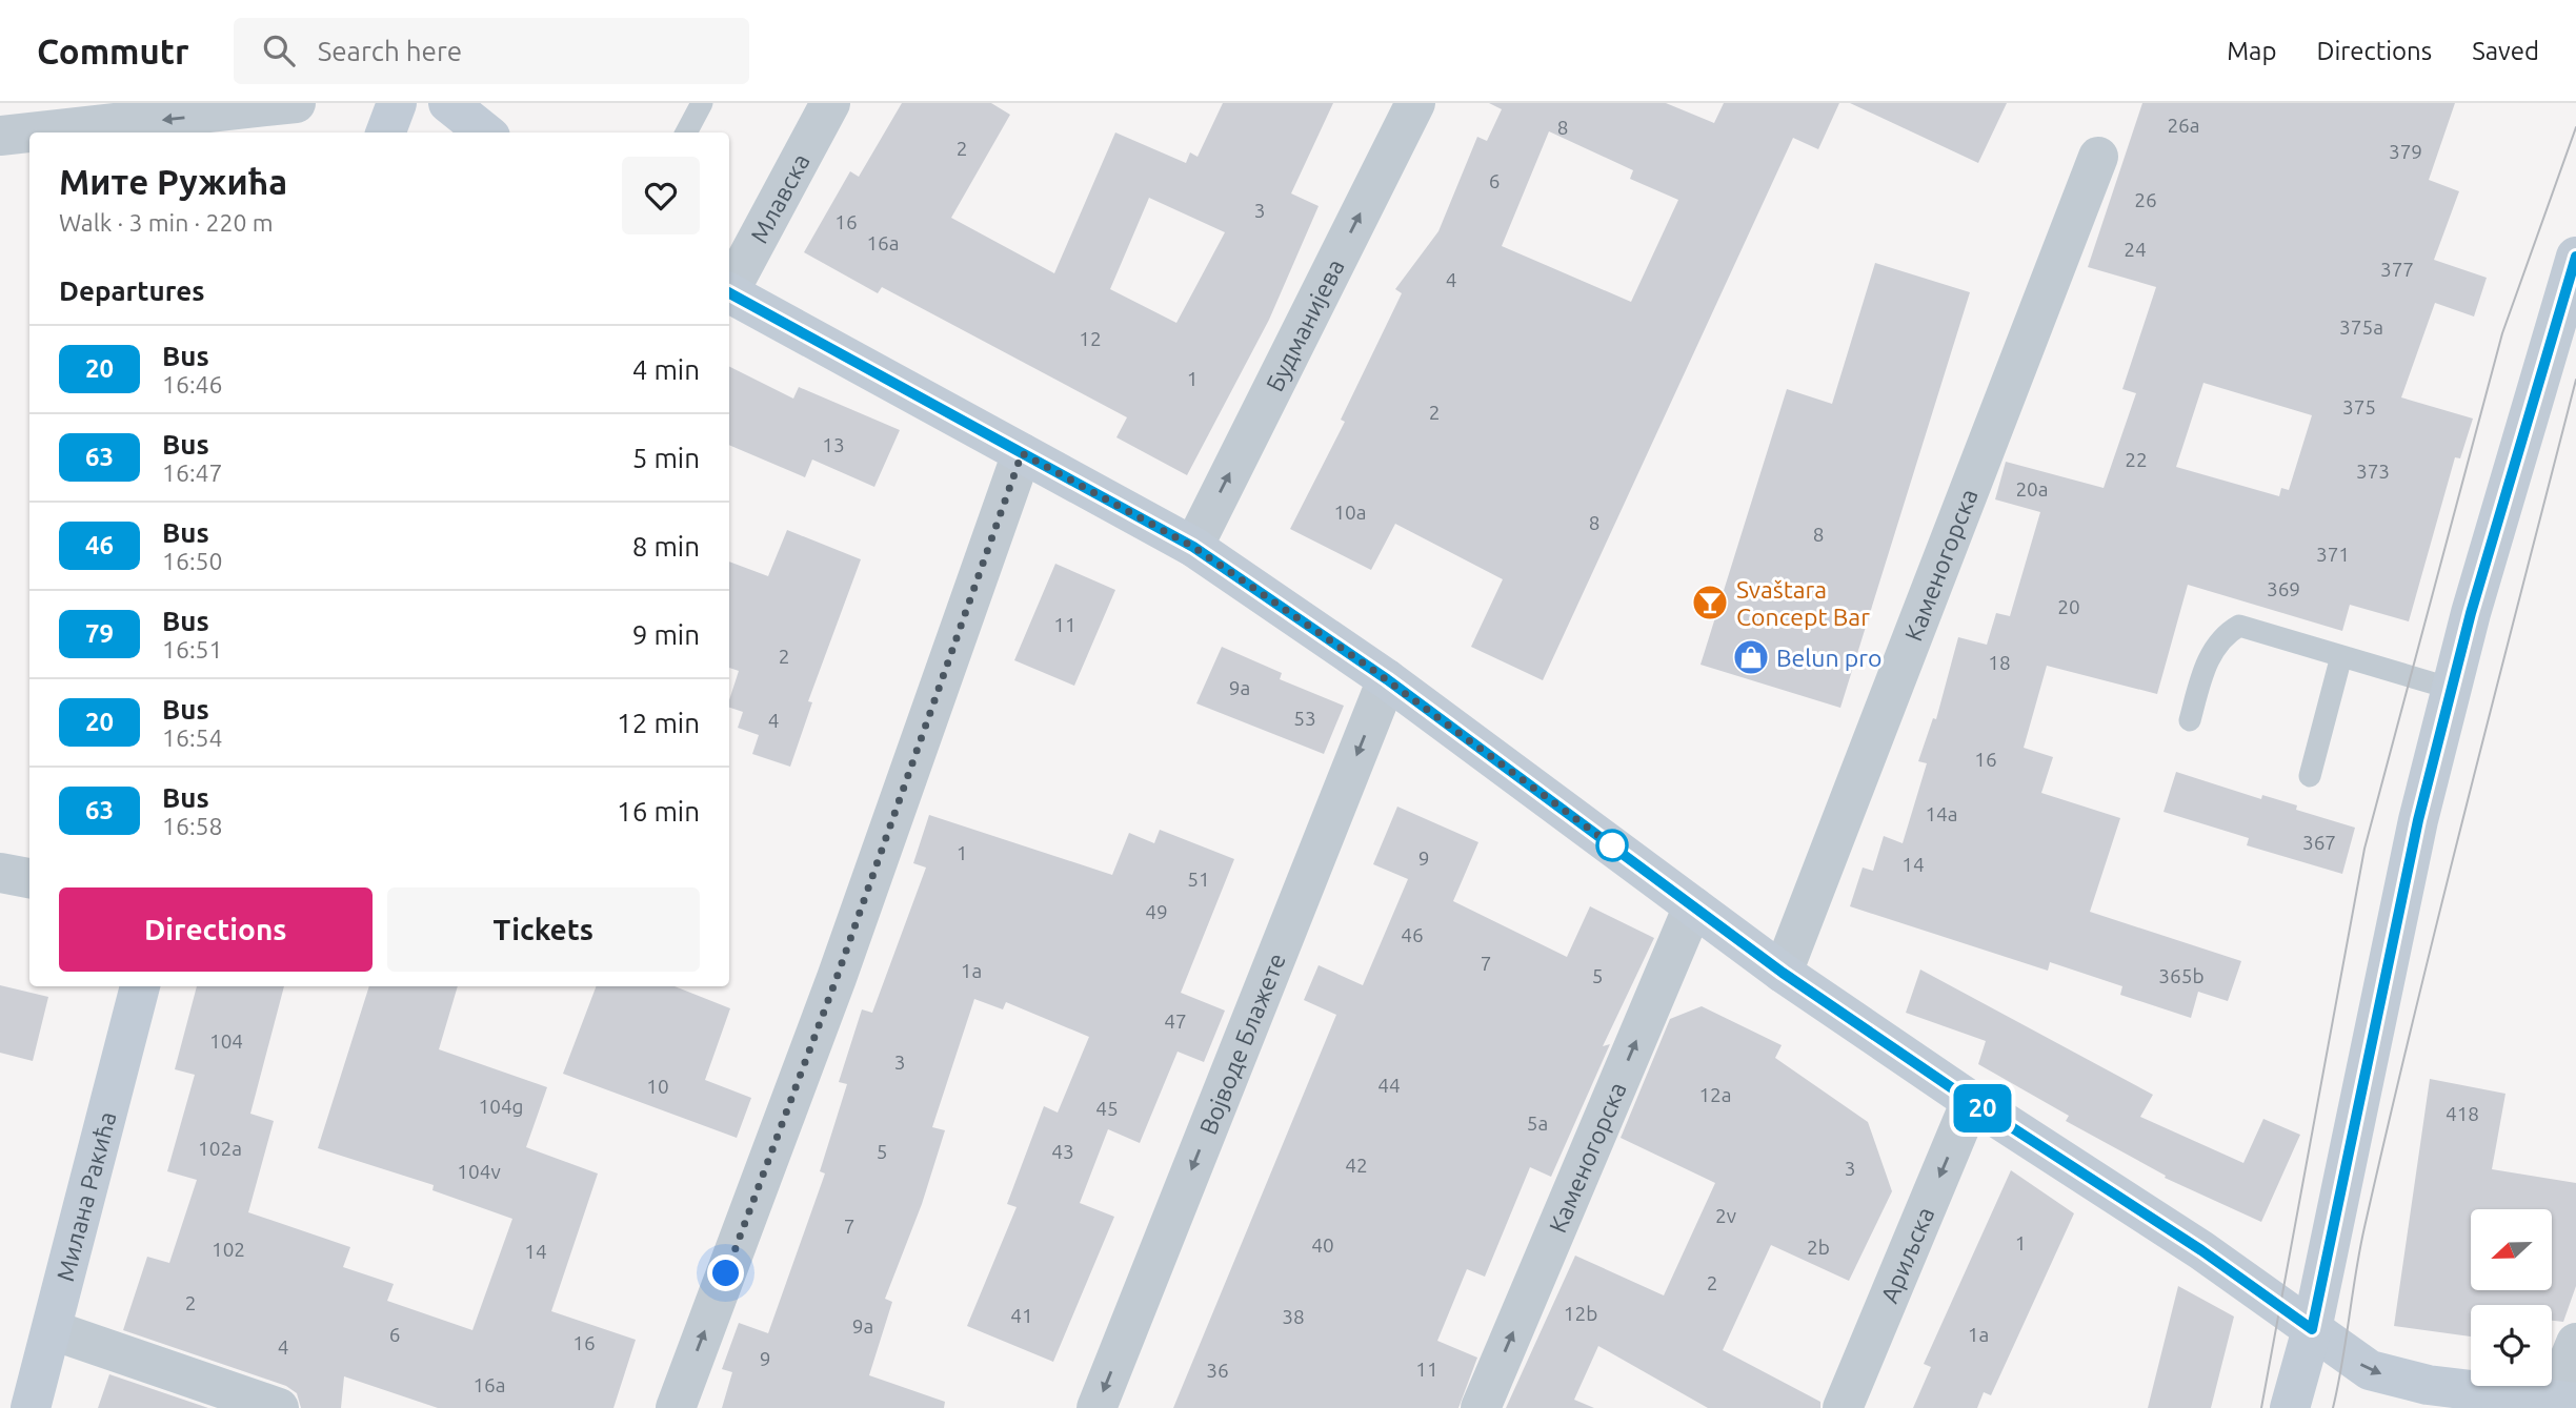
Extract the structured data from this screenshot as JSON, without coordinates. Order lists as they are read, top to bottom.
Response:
{
  "streets": {
    "main road": ["Милана Ракића"],
    "street": [
      "Млавска",
      "Будманијева",
      "Каменогорска",
      "Војводе Блажете",
      "Ариљска"
    ]
  },
  "one_way": [
    "Будманијева",
    "Каменогорска",
    "Војводе Блажете",
    "Ариљска"
  ],
  "places": {
    "bar": ["Svaštara Concept Bar"],
    "shop": ["Belun pro"]
  },
  "lines": ["bus line 20"],
  "house_numbers": [
    "26a",
    "8",
    "2",
    "379",
    "6",
    "26",
    "3",
    "16",
    "16a",
    "24",
    "377",
    "4",
    "375a",
    "12",
    "1",
    "375",
    "2",
    "13",
    "22",
    "373",
    "20a",
    "10a",
    "8",
    "8",
    "371",
    "369",
    "20",
    "11",
    "2",
    "18",
    "9a",
    "53",
    "4",
    "16",
    "14a",
    "367",
    "1",
    "9",
    "14",
    "51",
    "49",
    "46",
    "7",
    "1a",
    "5",
    "365b",
    "47",
    "104",
    "3",
    "44",
    "10",
    "12a",
    "104g",
    "45",
    "418",
    "5a",
    "102a",
    "5",
    "43",
    "42",
    "3",
    "104v",
    "2v",
    "7",
    "1",
    "40",
    "2b",
    "102",
    "14",
    "2",
    "2",
    "12b",
    "41",
    "38",
    "9a",
    "6",
    "1a",
    "16",
    "4",
    "9",
    "11",
    "36",
    "16a"
  ],
  "north": "left",
  "page": {
    "header": "Commutr",
    "search": "Search here",
    "nav": ["Map", "Directions", "Saved"],
    "on_map": "20",
    "heading": [
      ["Мите Ружића", "Walk · 3 min · 220 m"],
      "Departures"
    ],
    "list": [
      {
        "mark": "20",
        "name": "Bus",
        "note": "16:46",
        "value": "4 min"
      },
      {
        "mark": "63",
        "name": "Bus",
        "note": "16:47",
        "value": "5 min"
      },
      {
        "mark": "46",
        "name": "Bus",
        "note": "16:50",
        "value": "8 min"
      },
      {
        "mark": "79",
        "name": "Bus",
        "note": "16:51",
        "value": "9 min"
      },
      {
        "mark": "20",
        "name": "Bus",
        "note": "16:54",
        "value": "12 min"
      },
      {
        "mark": "63",
        "name": "Bus",
        "note": "16:58",
        "value": "16 min"
      }
    ],
    "buttons": ["Directions", "Tickets"]
  }
}
